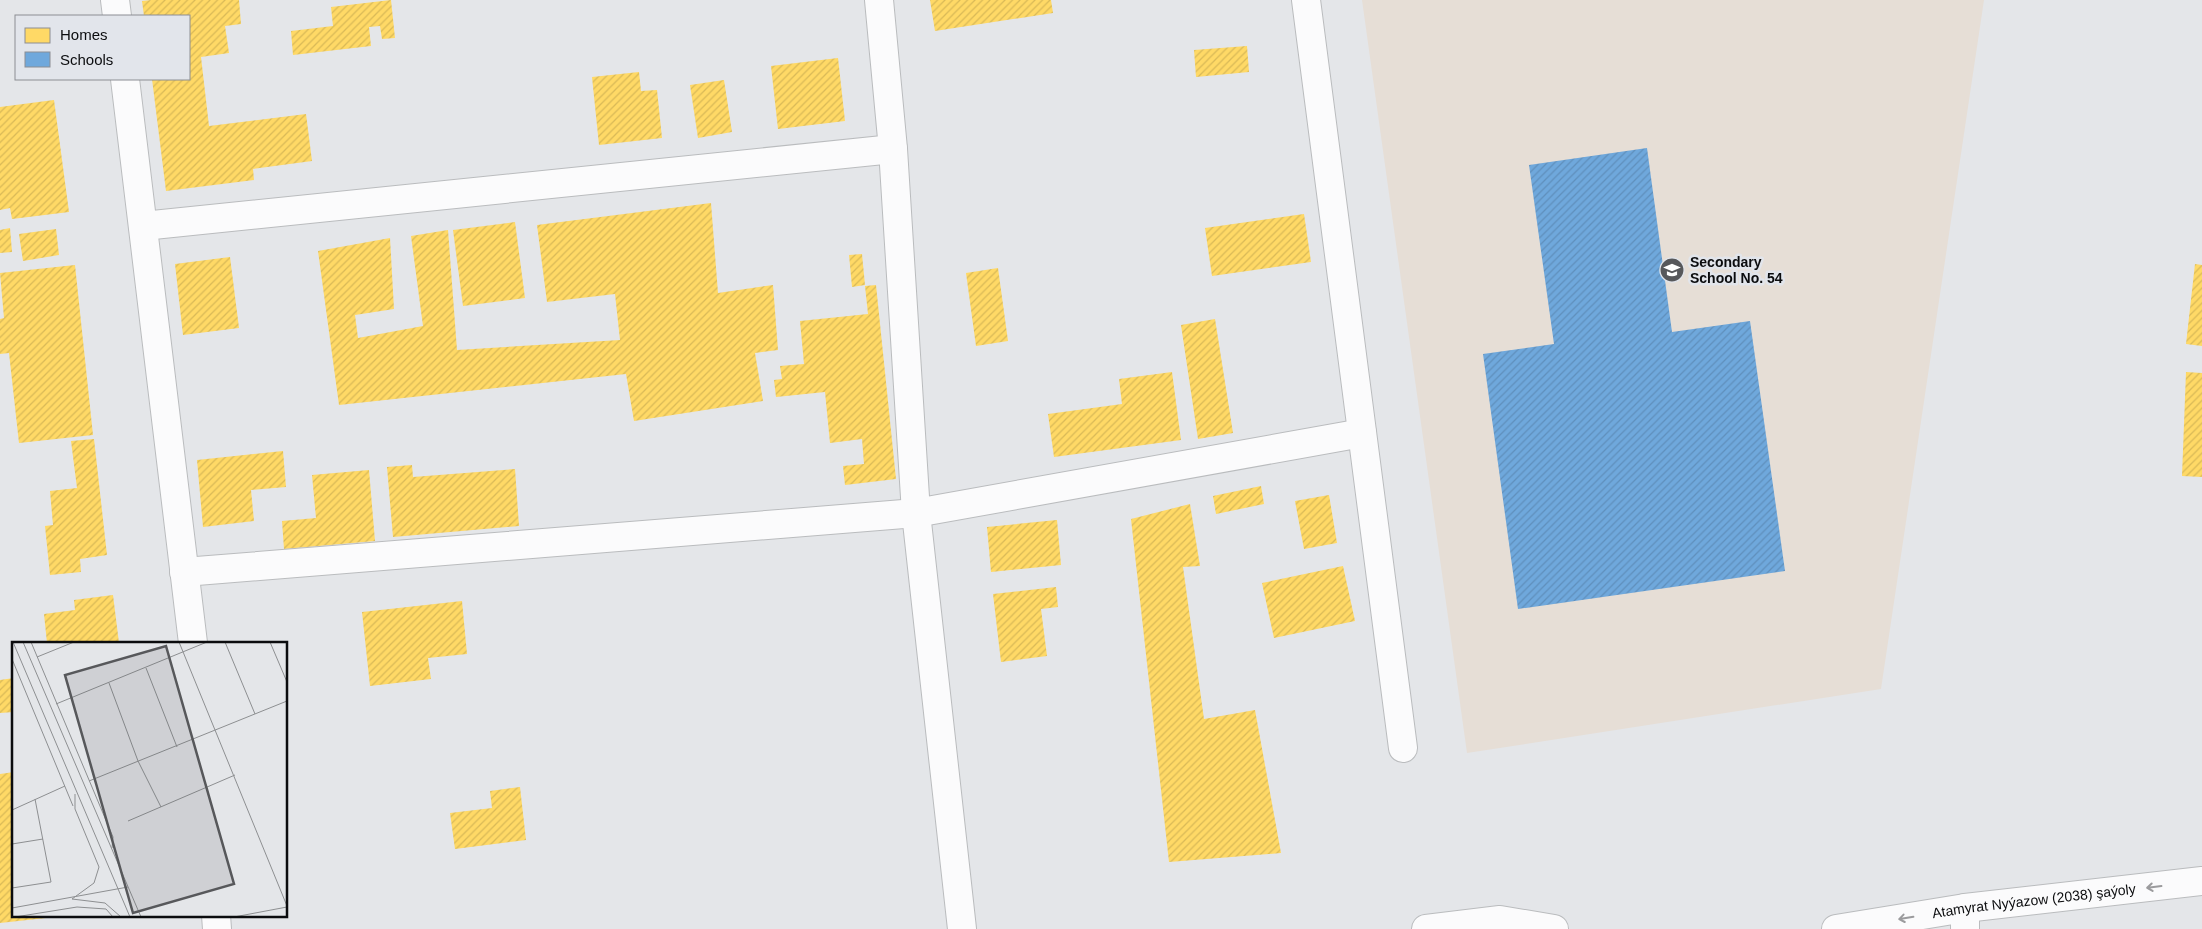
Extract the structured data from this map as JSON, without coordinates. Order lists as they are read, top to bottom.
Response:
{
  "streets": {
    "street": ["Atamyrat Nyýazow (2038) şaýoly"]
  },
  "one_way": ["Atamyrat Nyýazow (2038) şaýoly"],
  "places": {
    "school or university": ["Secondary School No. 54"]
  },
  "legend": ["Homes", "Schools"]
}
